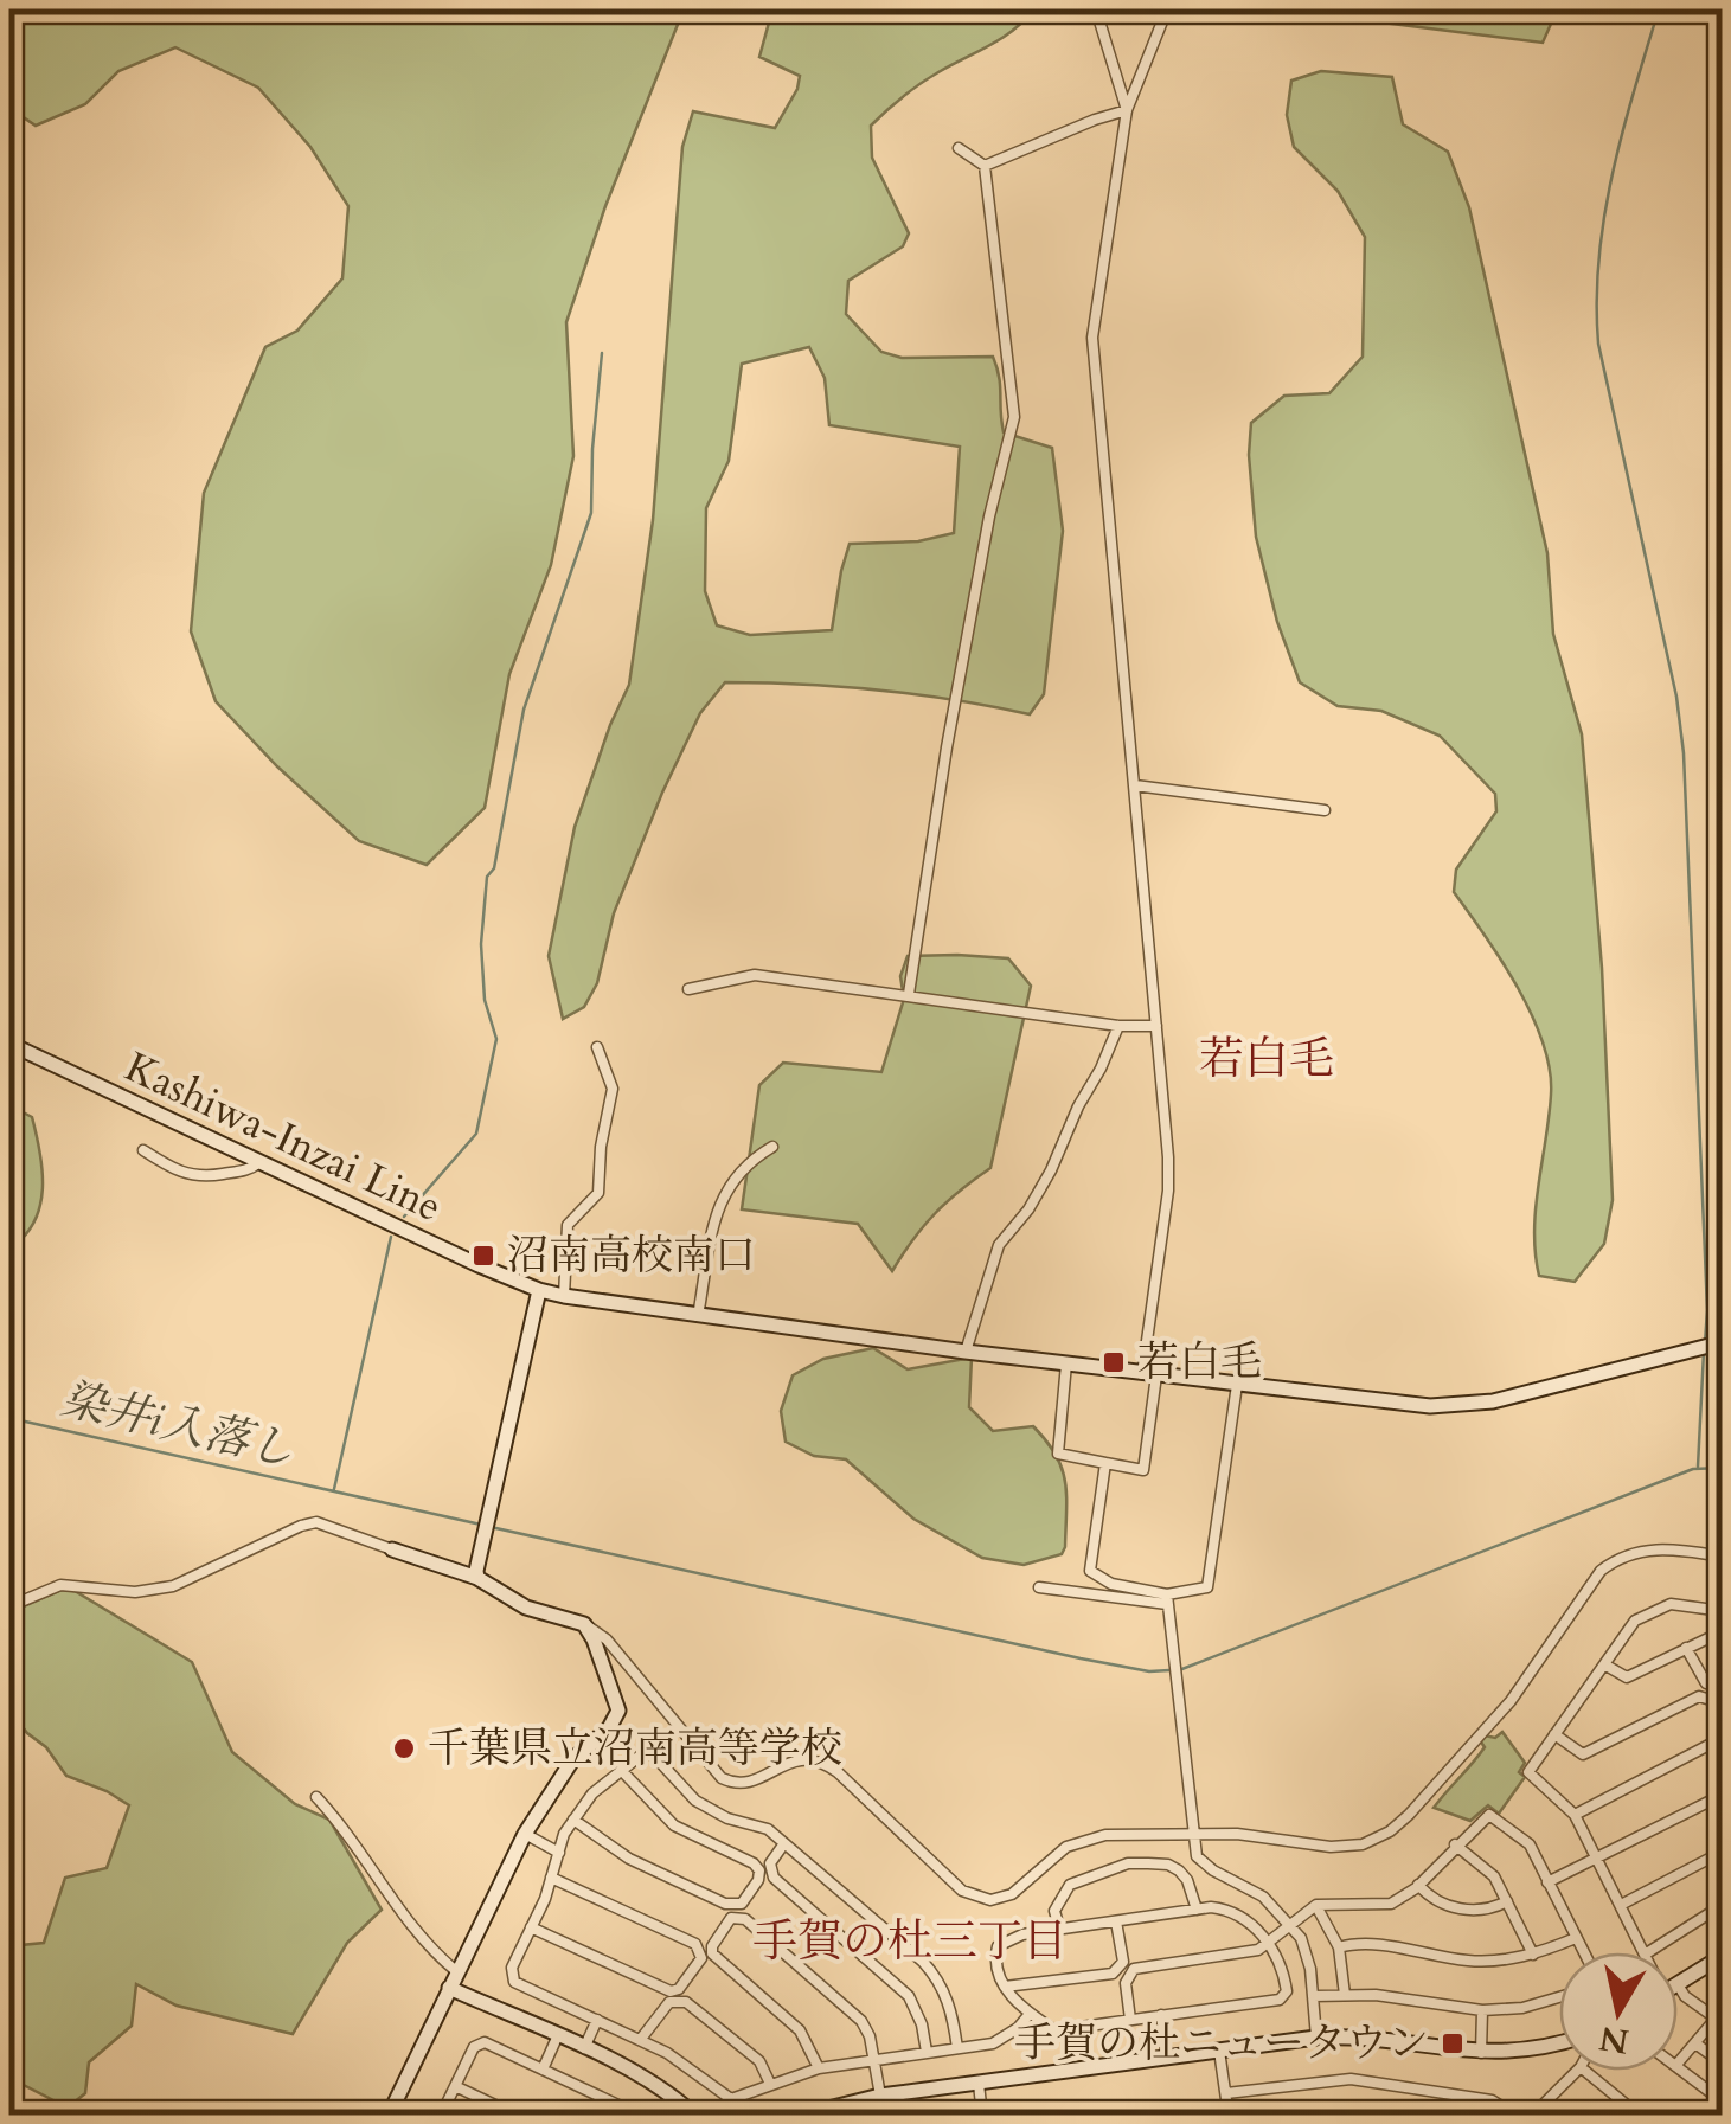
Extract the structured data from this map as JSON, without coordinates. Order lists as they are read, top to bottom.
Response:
{
  "streets": {
    "street": ["Kashiwa-Inzai Line"]
  },
  "districts": ["若白毛", "手賀の杜三丁目"],
  "water": ["染井i入落し"],
  "places": {
    "transit": ["沼南高校南口", "若白毛", "手賀の杜ニュータウン"],
    "other": ["千葉県立沼南高等学校"]
  },
  "north": "bottom"
}
